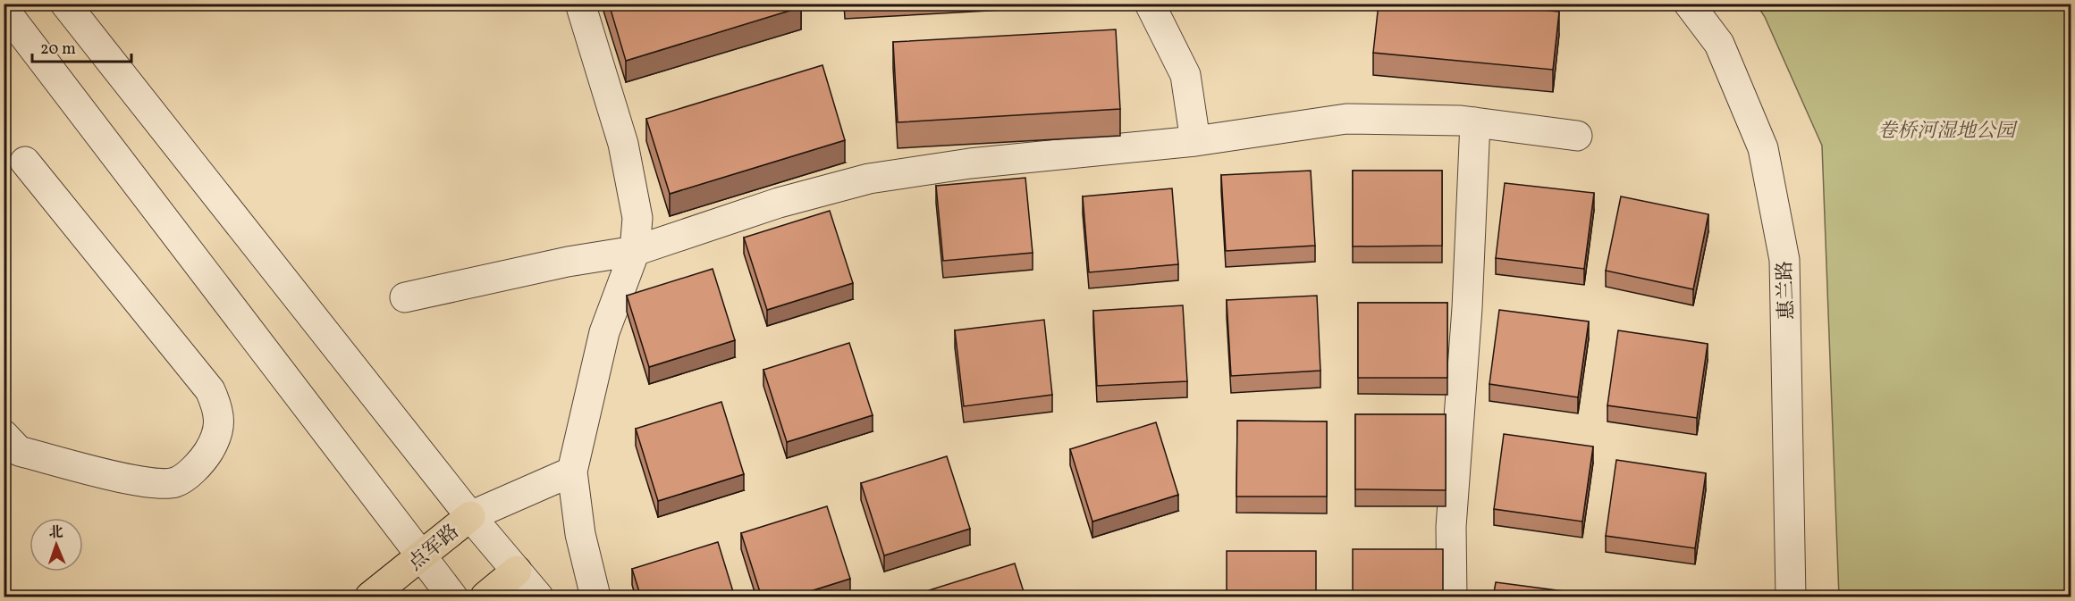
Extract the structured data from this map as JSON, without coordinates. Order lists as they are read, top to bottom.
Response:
{
  "streets": {
    "main road": ["点军路"],
    "street": ["惠兰路"]
  },
  "parks": ["卷桥河湿地公园"],
  "scale_bar": "20 m",
  "north": "top"
}
